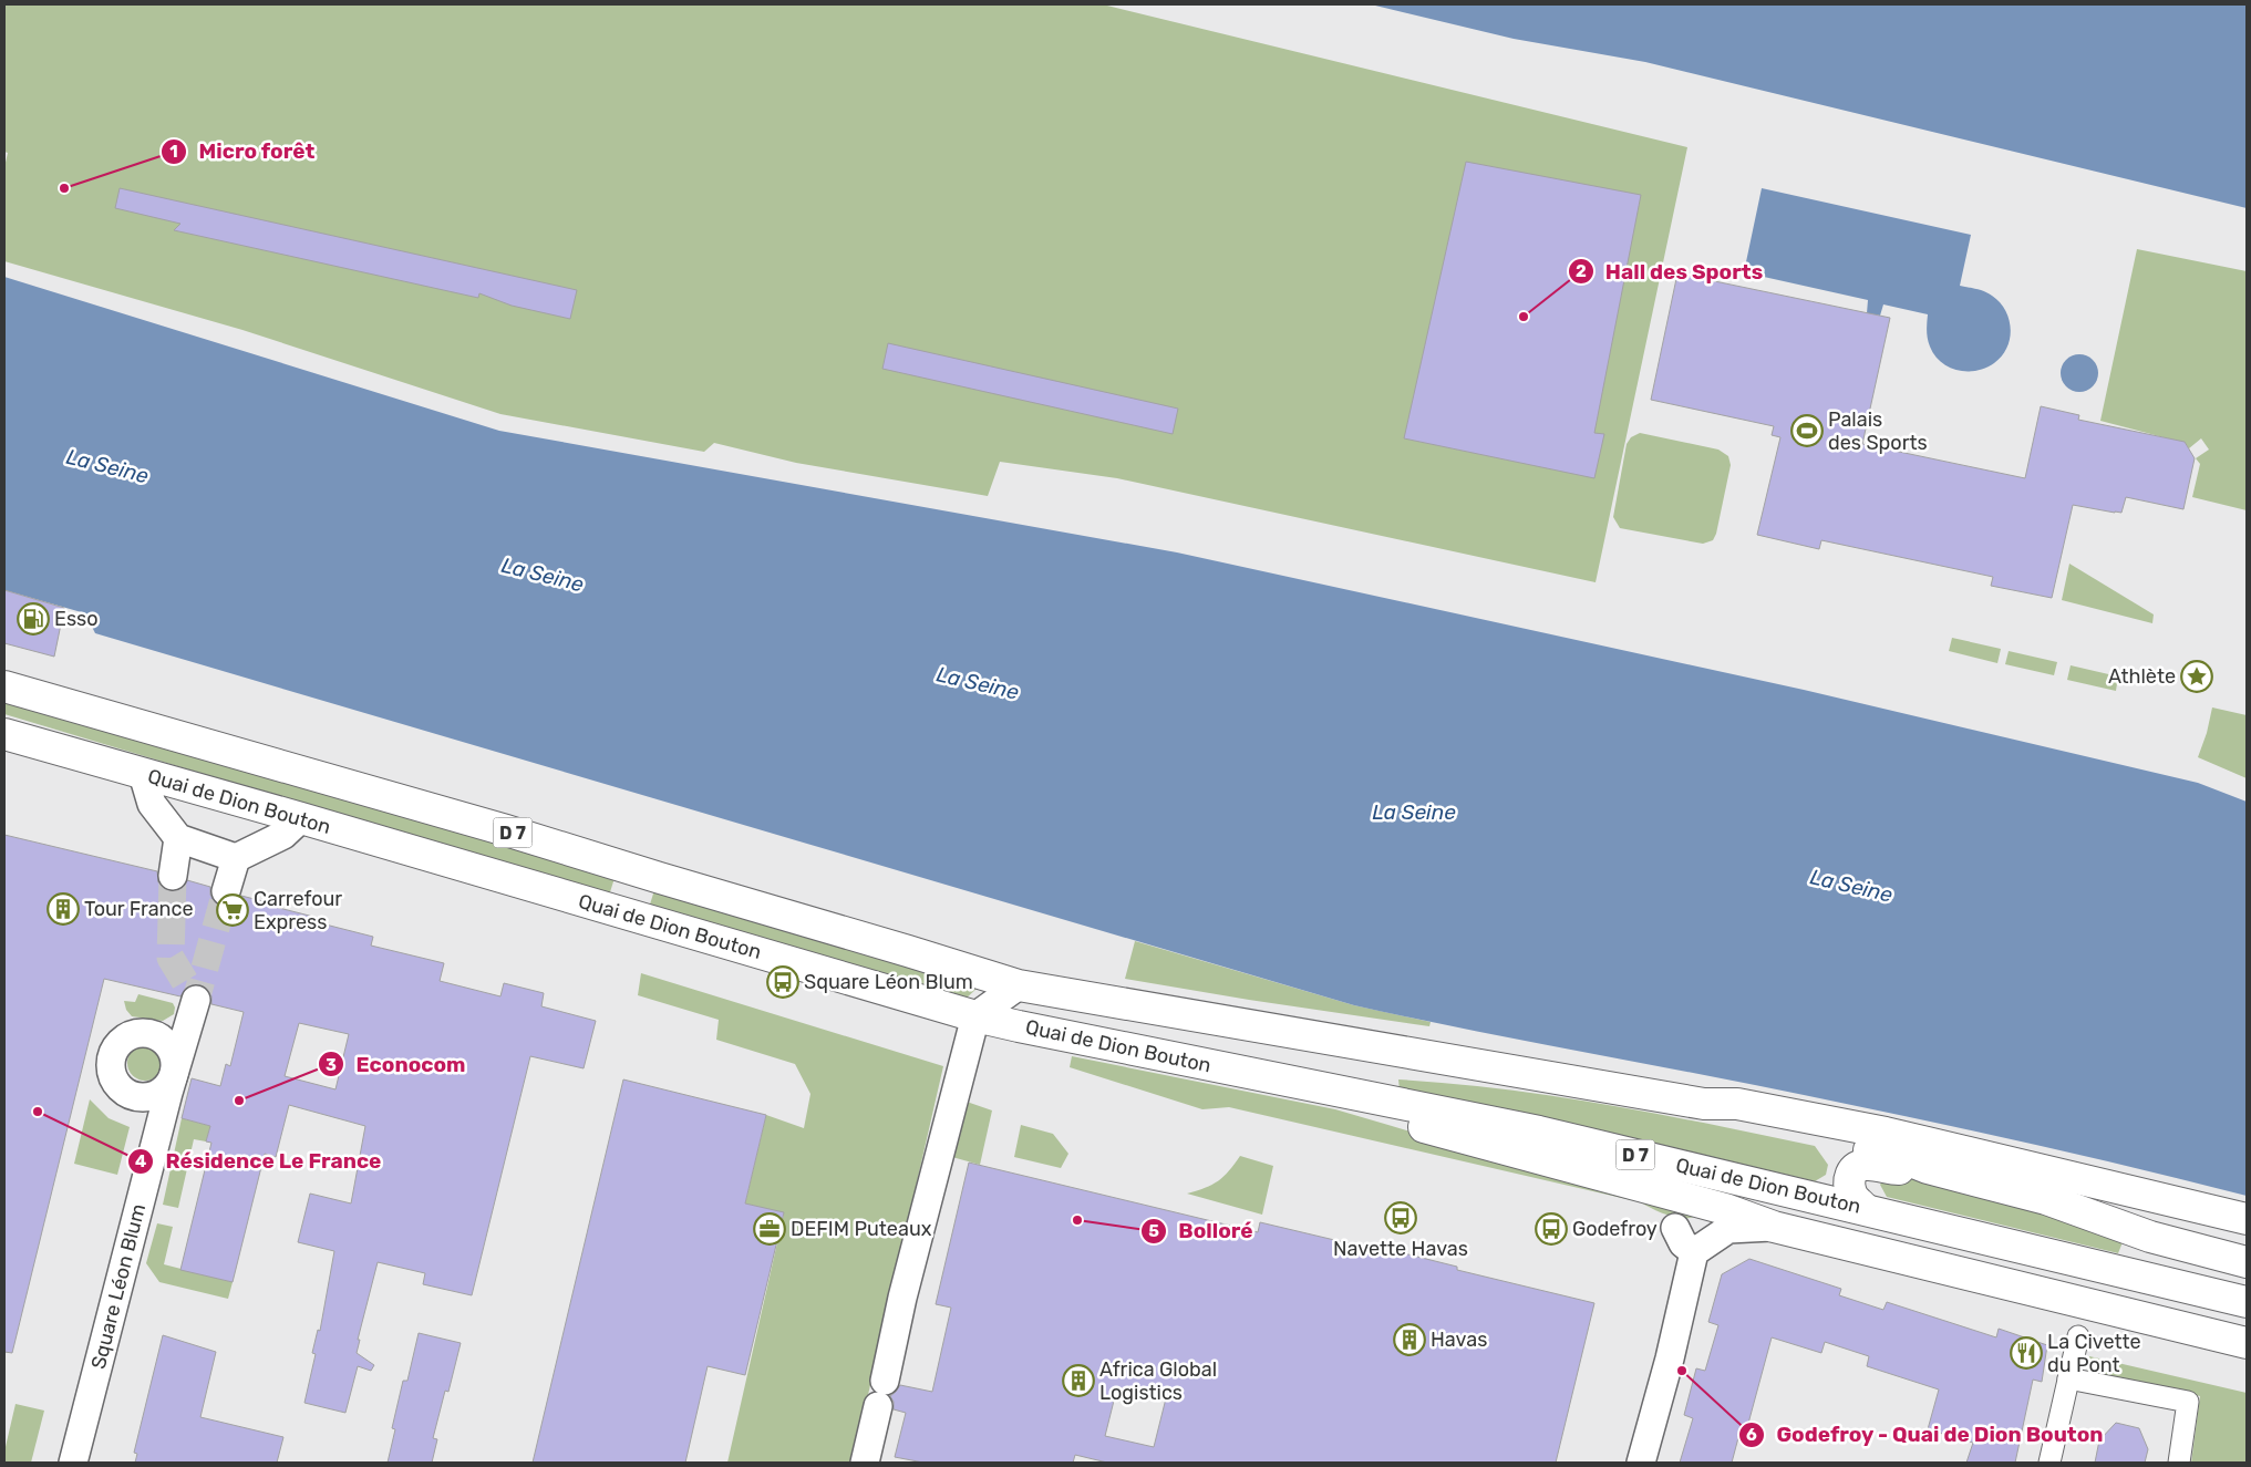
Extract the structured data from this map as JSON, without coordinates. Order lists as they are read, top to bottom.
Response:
{
  "streets": {
    "main road": ["Quai de Dion Bouton", "D 7"],
    "street": ["Square Léon Blum"]
  },
  "water": ["La Seine"],
  "places": {
    "other": [
      "Micro forêt",
      "Hall des Sports",
      "Econocom",
      "Résidence Le France",
      "Bolloré",
      "Godefroy - Quai de Dion Bouton"
    ],
    "sports": ["Palais des Sports"],
    "fuel station": ["Esso"],
    "place": ["Athlète"],
    "building": ["Tour France", "Havas", "Africa Global Logistics"],
    "supermarket": ["Carrefour Express"],
    "bus stop": ["Square Léon Blum", "Navette Havas", "Godefroy"],
    "office": ["DEFIM Puteaux"],
    "restaurant": ["La Civette du Pont"]
  }
}
